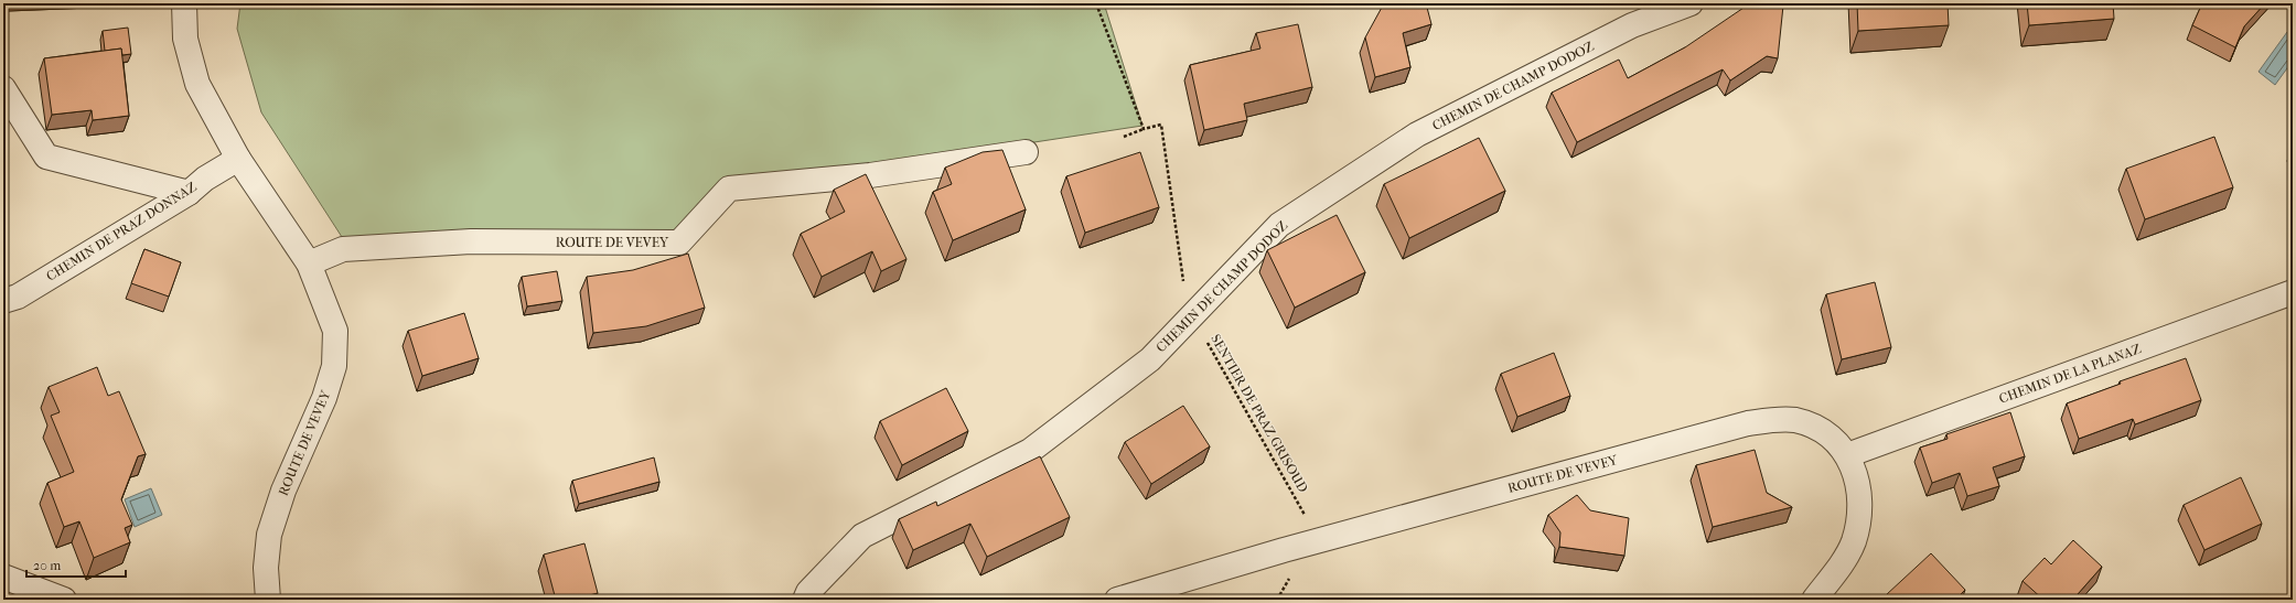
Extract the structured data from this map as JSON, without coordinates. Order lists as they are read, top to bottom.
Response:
{
  "streets": {
    "street": [
      "CHEMIN DE CHAMP DODOZ",
      "CHEMIN DE PRAZ DONNAZ",
      "ROUTE DE VEVEY",
      "CHEMIN DE LA PLANAZ"
    ],
    "path": ["SENTIER DE PRAZ GRISOUD"]
  },
  "crossings": [
    ["CHEMIN DE CHAMP DODOZ", "SENTIER DE PRAZ GRISOUD"],
    ["CHEMIN DE PRAZ DONNAZ", "ROUTE DE VEVEY"],
    ["ROUTE DE VEVEY", "CHEMIN DE LA PLANAZ"]
  ],
  "scale_bar": "20 m"
}
